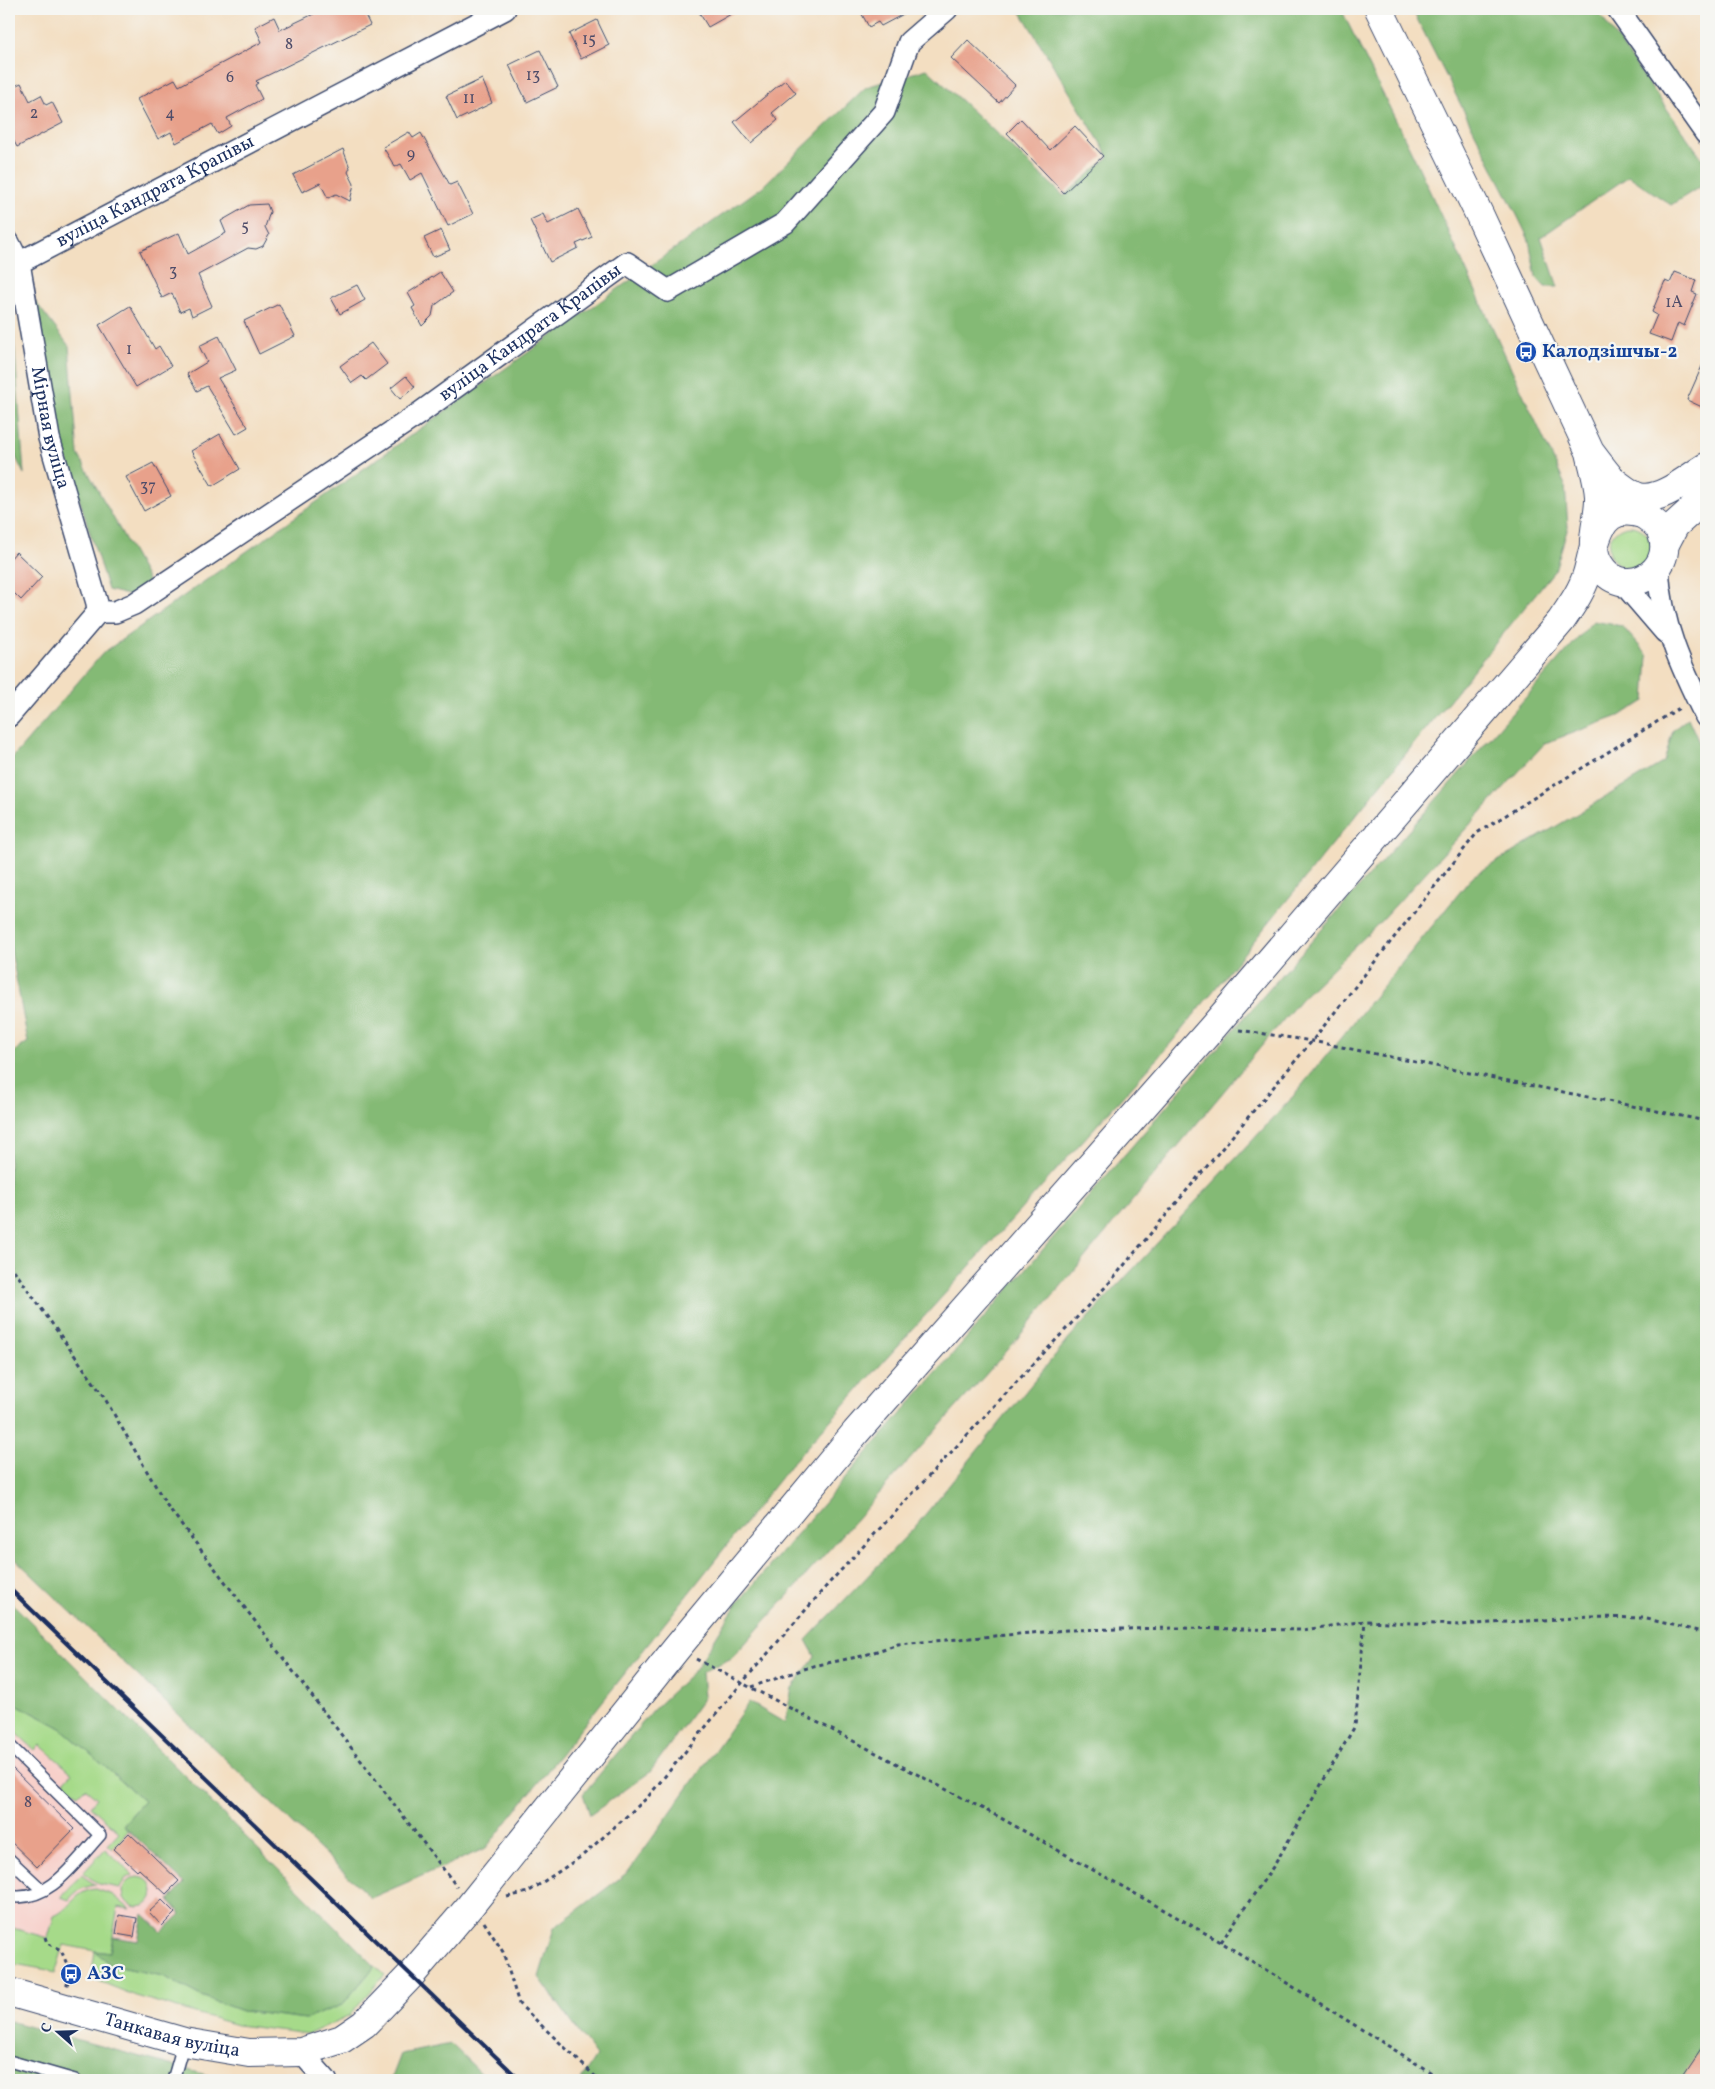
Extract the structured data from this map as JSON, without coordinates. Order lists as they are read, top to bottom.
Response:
{
  "streets": {
    "main road": ["Танкавая вуліца"],
    "street": ["вуліца Кандрата Крапівы", "Мірная вуліца"]
  },
  "crossings": [
    ["вуліца Кандрата Крапівы", "Мірная вуліца"]
  ],
  "places": {
    "bus stop": ["Калодзішчы-2", "АЗС"]
  },
  "house_numbers": [
    "15",
    "8",
    "13",
    "6",
    "11",
    "2",
    "4",
    "9",
    "5",
    "3",
    "1А",
    "1",
    "37",
    "8"
  ],
  "north": "left"
}
